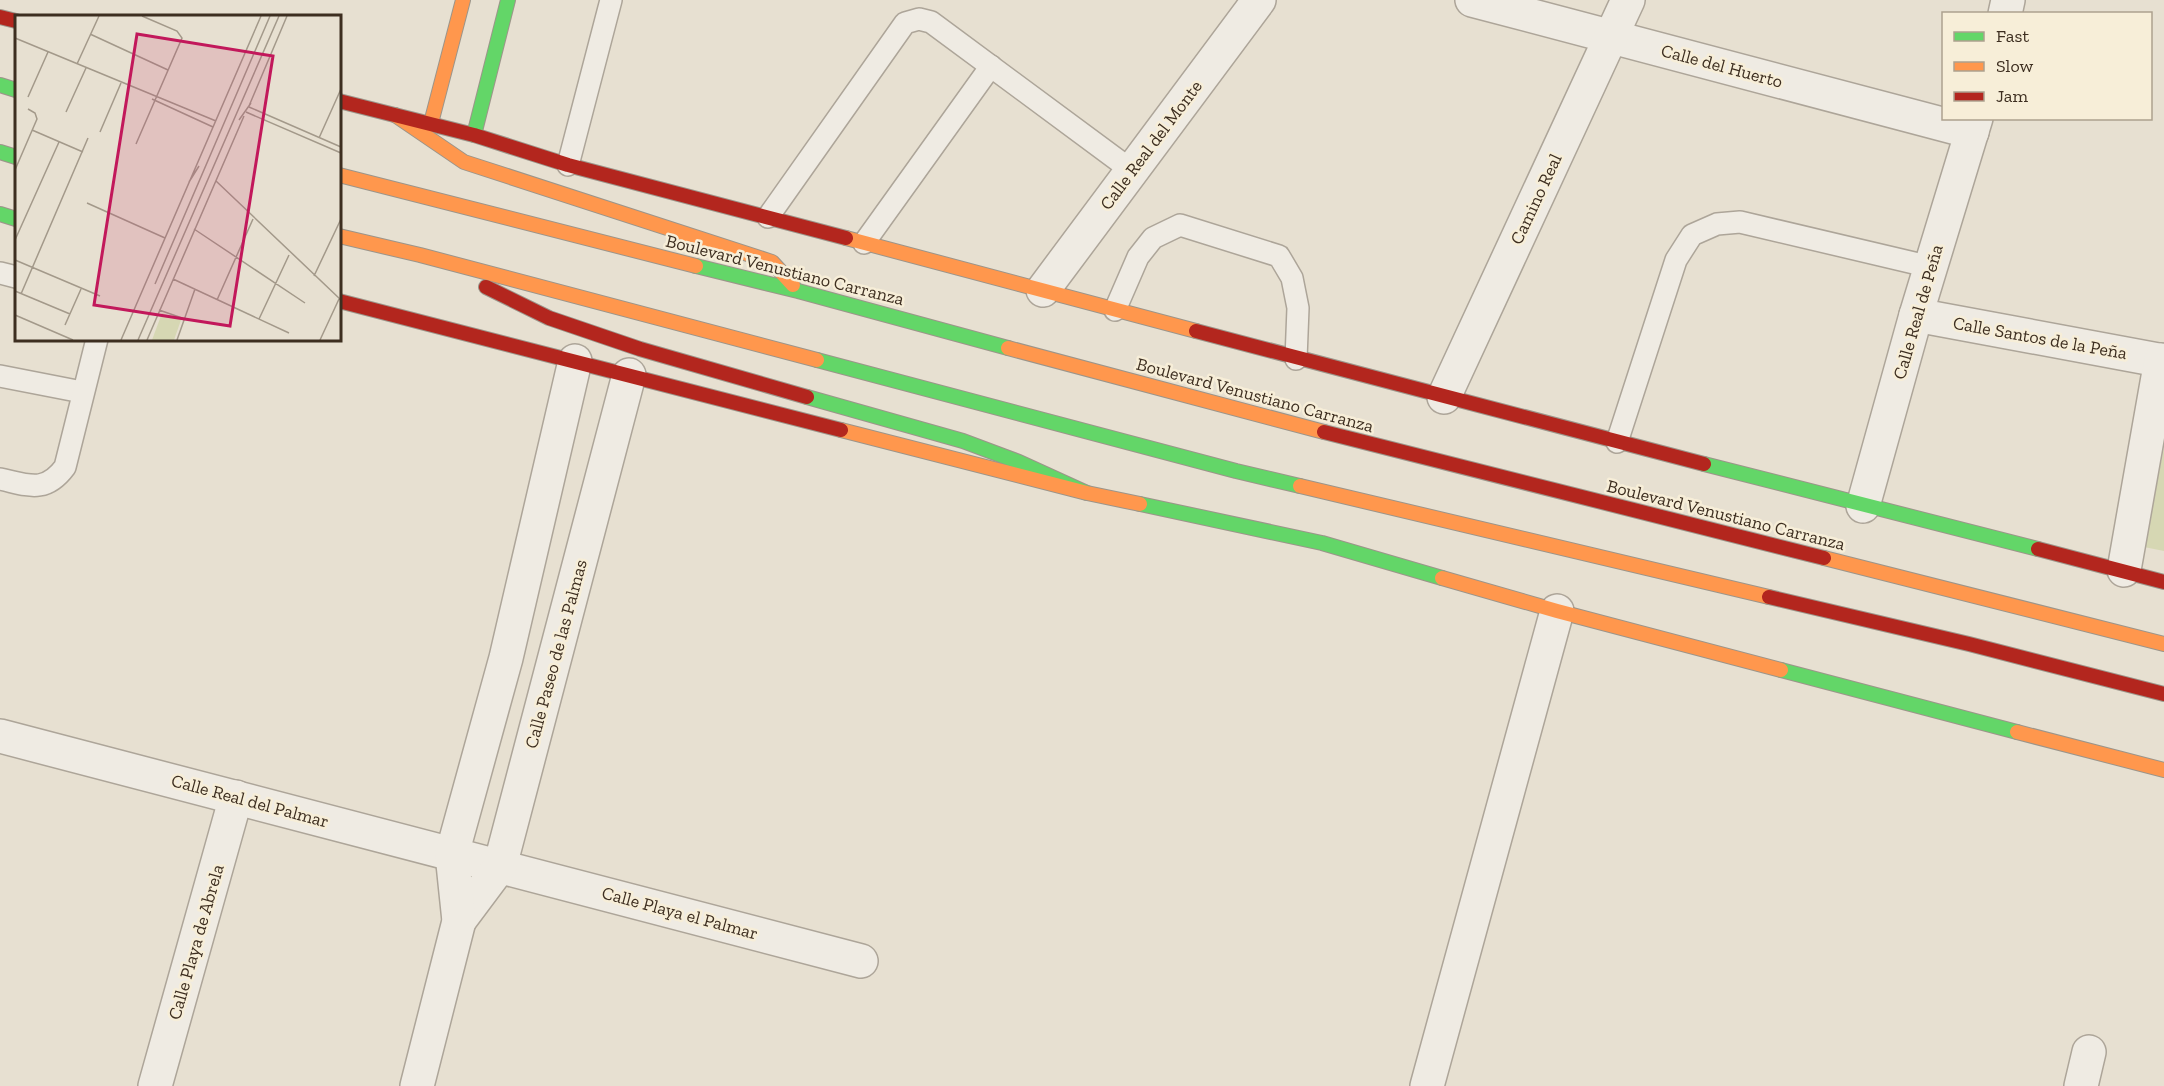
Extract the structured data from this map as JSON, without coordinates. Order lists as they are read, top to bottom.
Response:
{
  "streets": {
    "main road": ["Boulevard Venustiano Carranza"],
    "street": [
      "Calle del Huerto",
      "Calle Real del Monte",
      "Camino Real",
      "Calle Real de Peña",
      "Calle Santos de la Peña",
      "Calle Paseo de las Palmas",
      "Calle Real del Palmar",
      "Calle Playa el Palmar",
      "Calle Playa de Abrela"
    ]
  },
  "crossings": [
    ["Calle del Huerto", "Camino Real"],
    ["Calle del Huerto", "Calle Real de Peña"],
    ["Calle Real de Peña", "Calle Santos de la Peña"],
    ["Calle Paseo de las Palmas", "Calle Real del Palmar"],
    ["Calle Paseo de las Palmas", "Calle Playa el Palmar"],
    ["Calle Real del Palmar", "Calle Playa el Palmar"],
    ["Calle Real del Palmar", "Calle Playa de Abrela"]
  ],
  "legend": ["Fast", "Slow", "Jam"]
}
